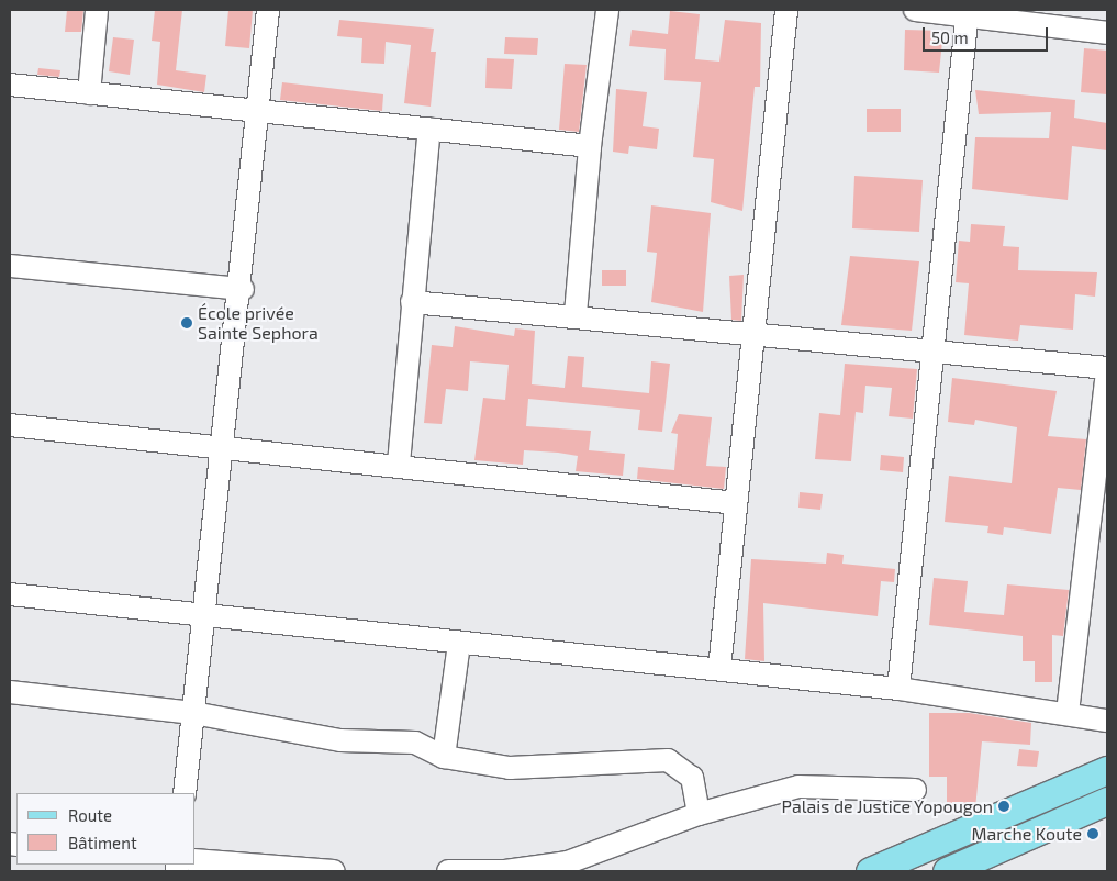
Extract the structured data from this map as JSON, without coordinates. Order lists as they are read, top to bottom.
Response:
{
  "places": ["École privée Sainte Sephora", "Palais de Justice Yopougon", "Marche Koute"],
  "legend": ["Route", "Bâtiment"],
  "scale_bar": "50 m"
}
